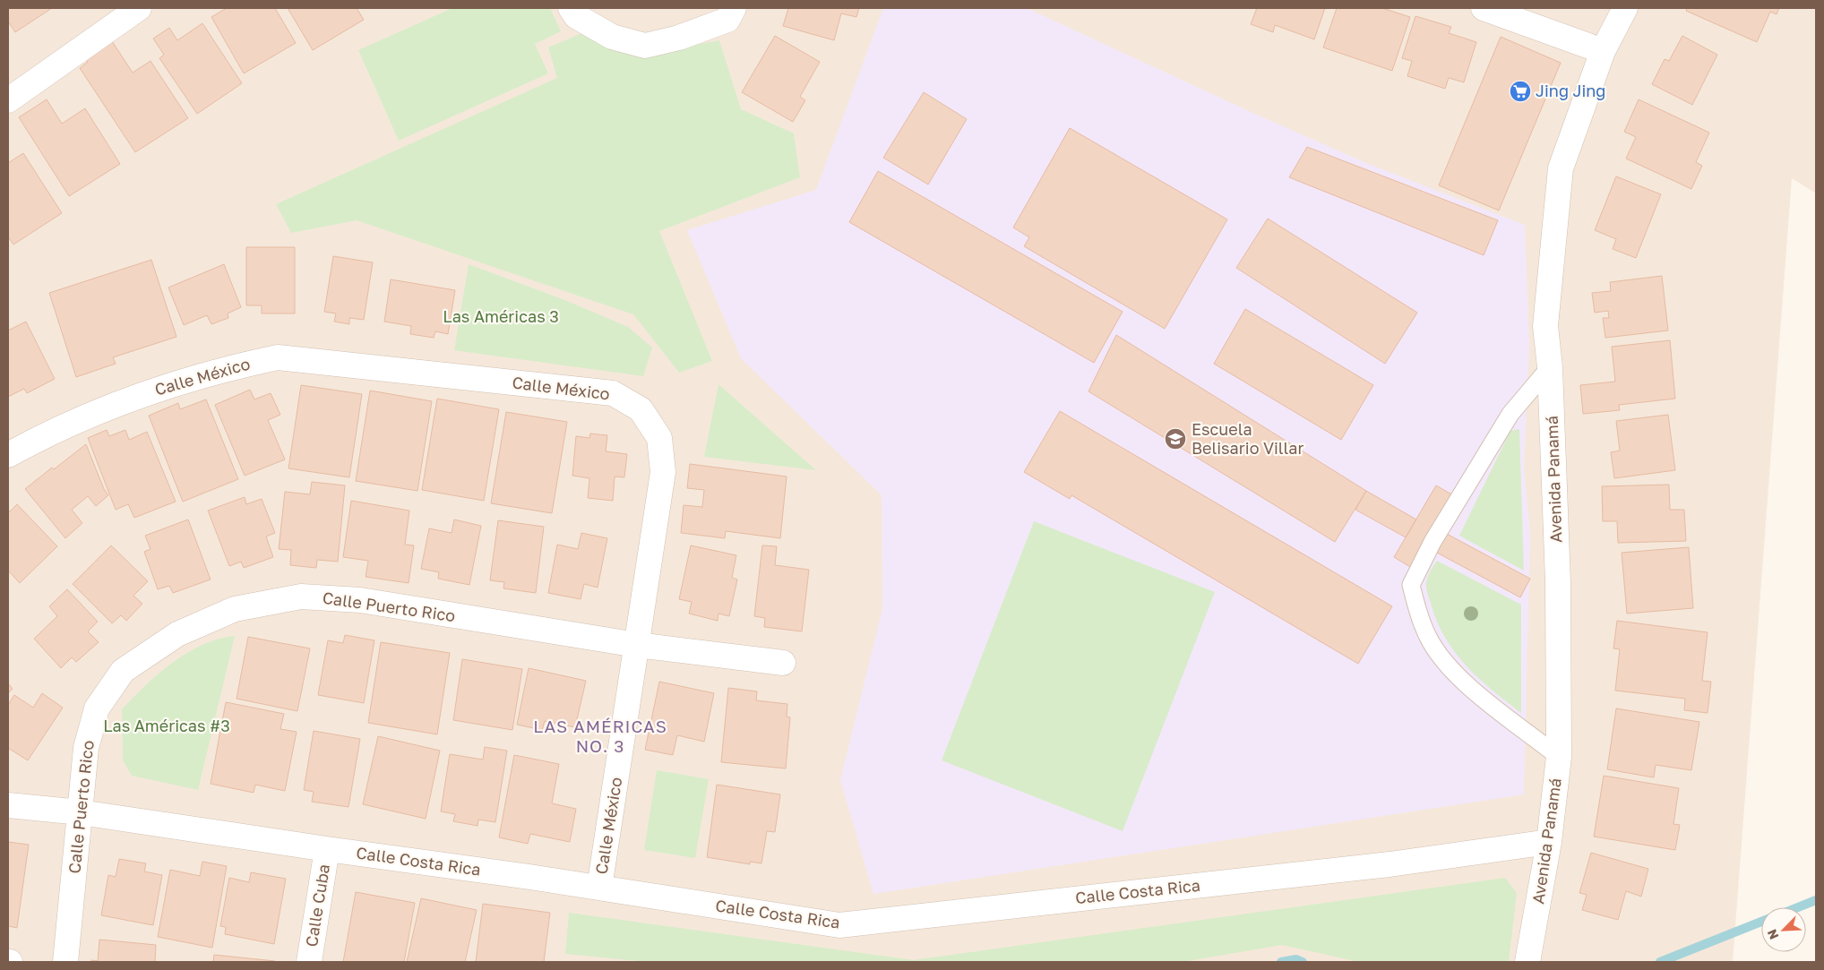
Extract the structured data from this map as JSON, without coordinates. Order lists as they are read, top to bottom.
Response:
{
  "streets": {
    "street": [
      "Calle México",
      "Avenida Panamá",
      "Calle Puerto Rico",
      "Calle Costa Rica",
      "Calle Cuba"
    ]
  },
  "crossings": [
    ["Calle México", "Calle Puerto Rico"],
    ["Calle México", "Calle Costa Rica"],
    ["Avenida Panamá", "Calle Costa Rica"],
    ["Calle Puerto Rico", "Calle Costa Rica"],
    ["Calle Costa Rica", "Calle Cuba"]
  ],
  "districts": ["LAS AMÉRICAS NO. 3"],
  "parks": ["Las Américas 3", "Las Américas #3"],
  "places": {
    "supermarket": ["Jing Jing"],
    "school or university": ["Escuela Belisario Villar"]
  },
  "north": "bottom left"
}
